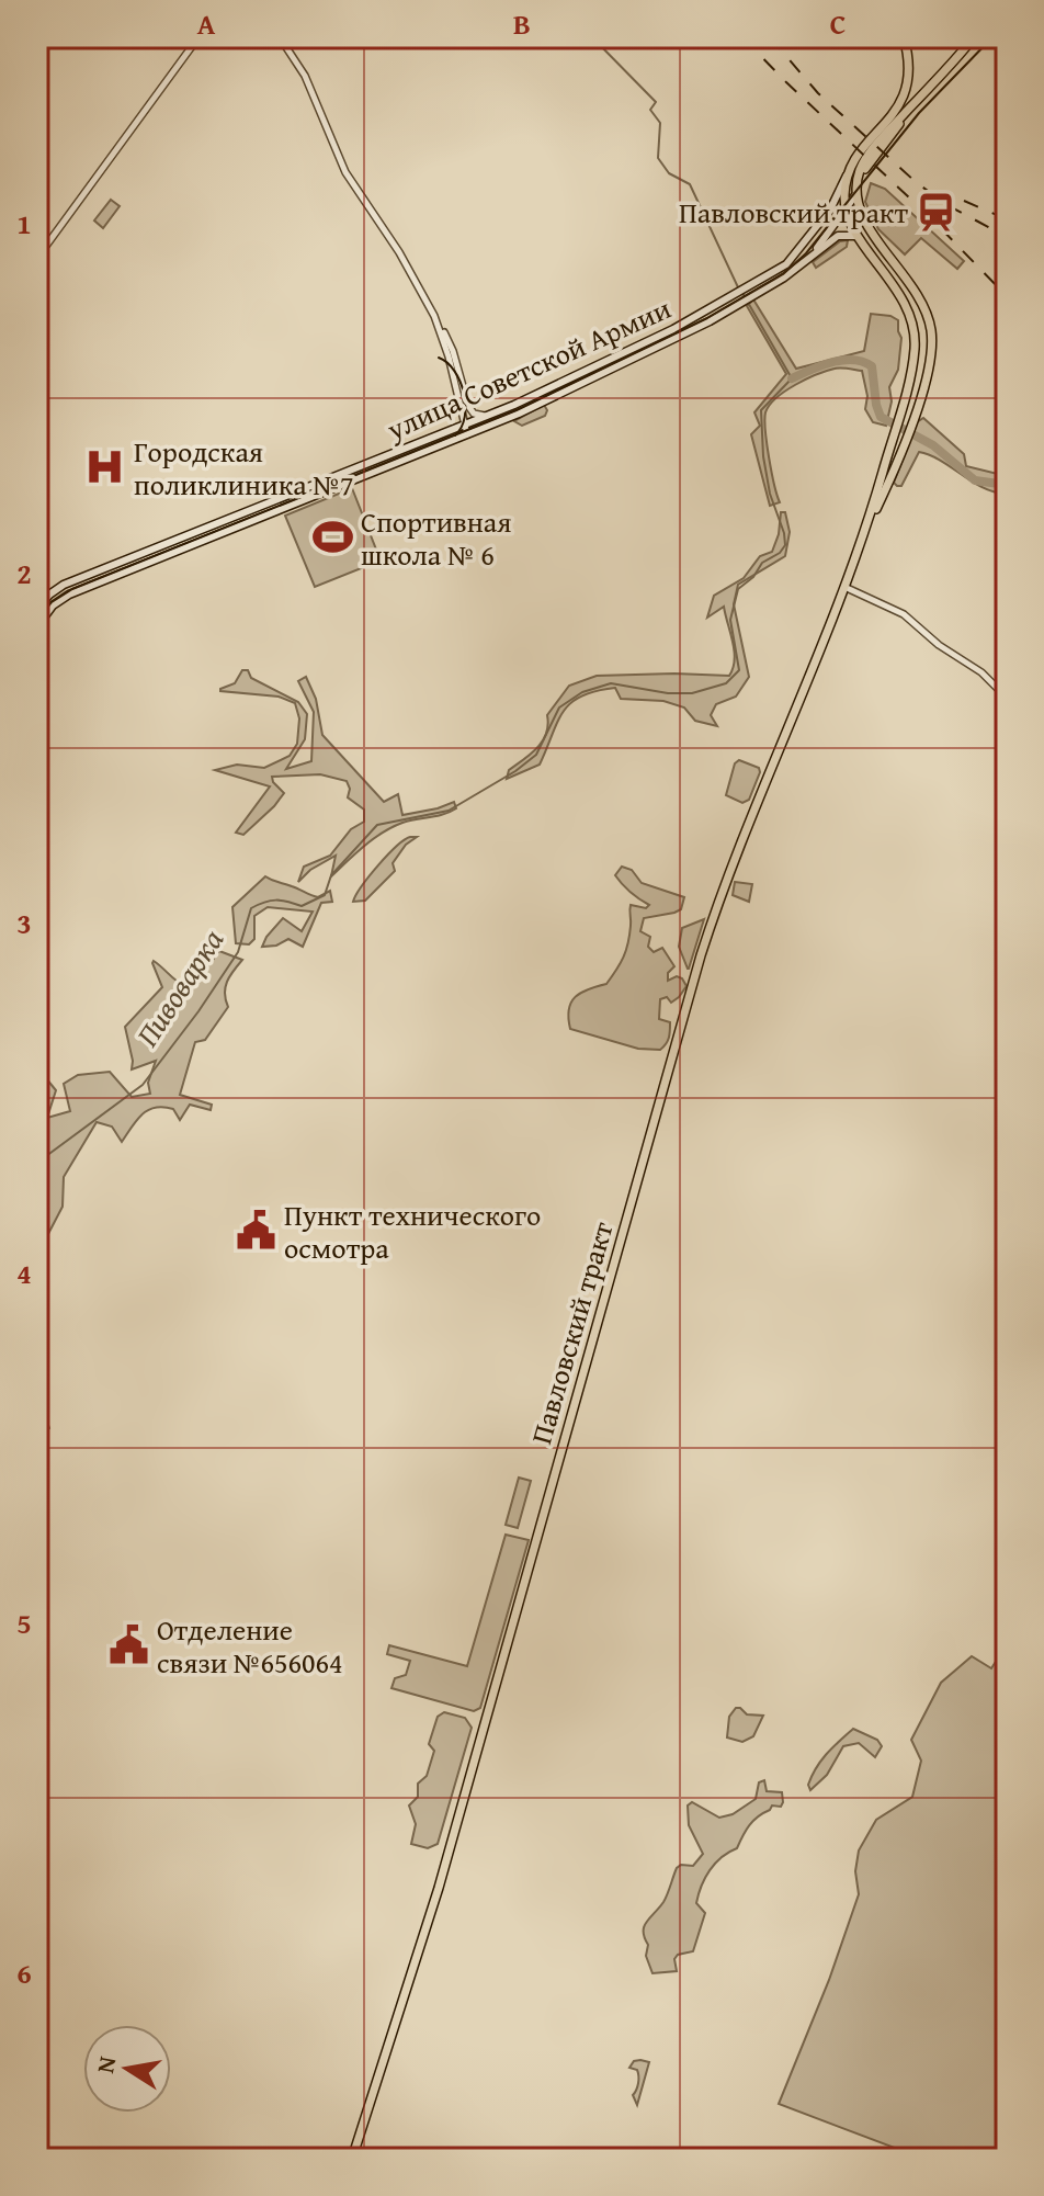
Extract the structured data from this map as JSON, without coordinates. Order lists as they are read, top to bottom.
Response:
{
  "streets": {
    "main road": ["улица Советской Армии", "Павловский тракт"]
  },
  "crossings": [
    ["улица Советской Армии", "Павловский тракт"]
  ],
  "water": ["Пивоварка"],
  "places": {
    "station": ["Павловский тракт"],
    "hospital": ["Городская поликлиника №7"],
    "sports": ["Спортивная школа № 6"],
    "public building": ["Пункт технического осмотра", "Отделение связи №656064"]
  },
  "north": "left",
  "grid": {
    "columns": ["A", "B", "C"],
    "rows": [
      "1",
      "2",
      "3",
      "4",
      "5",
      "6"
    ]
  }
}
